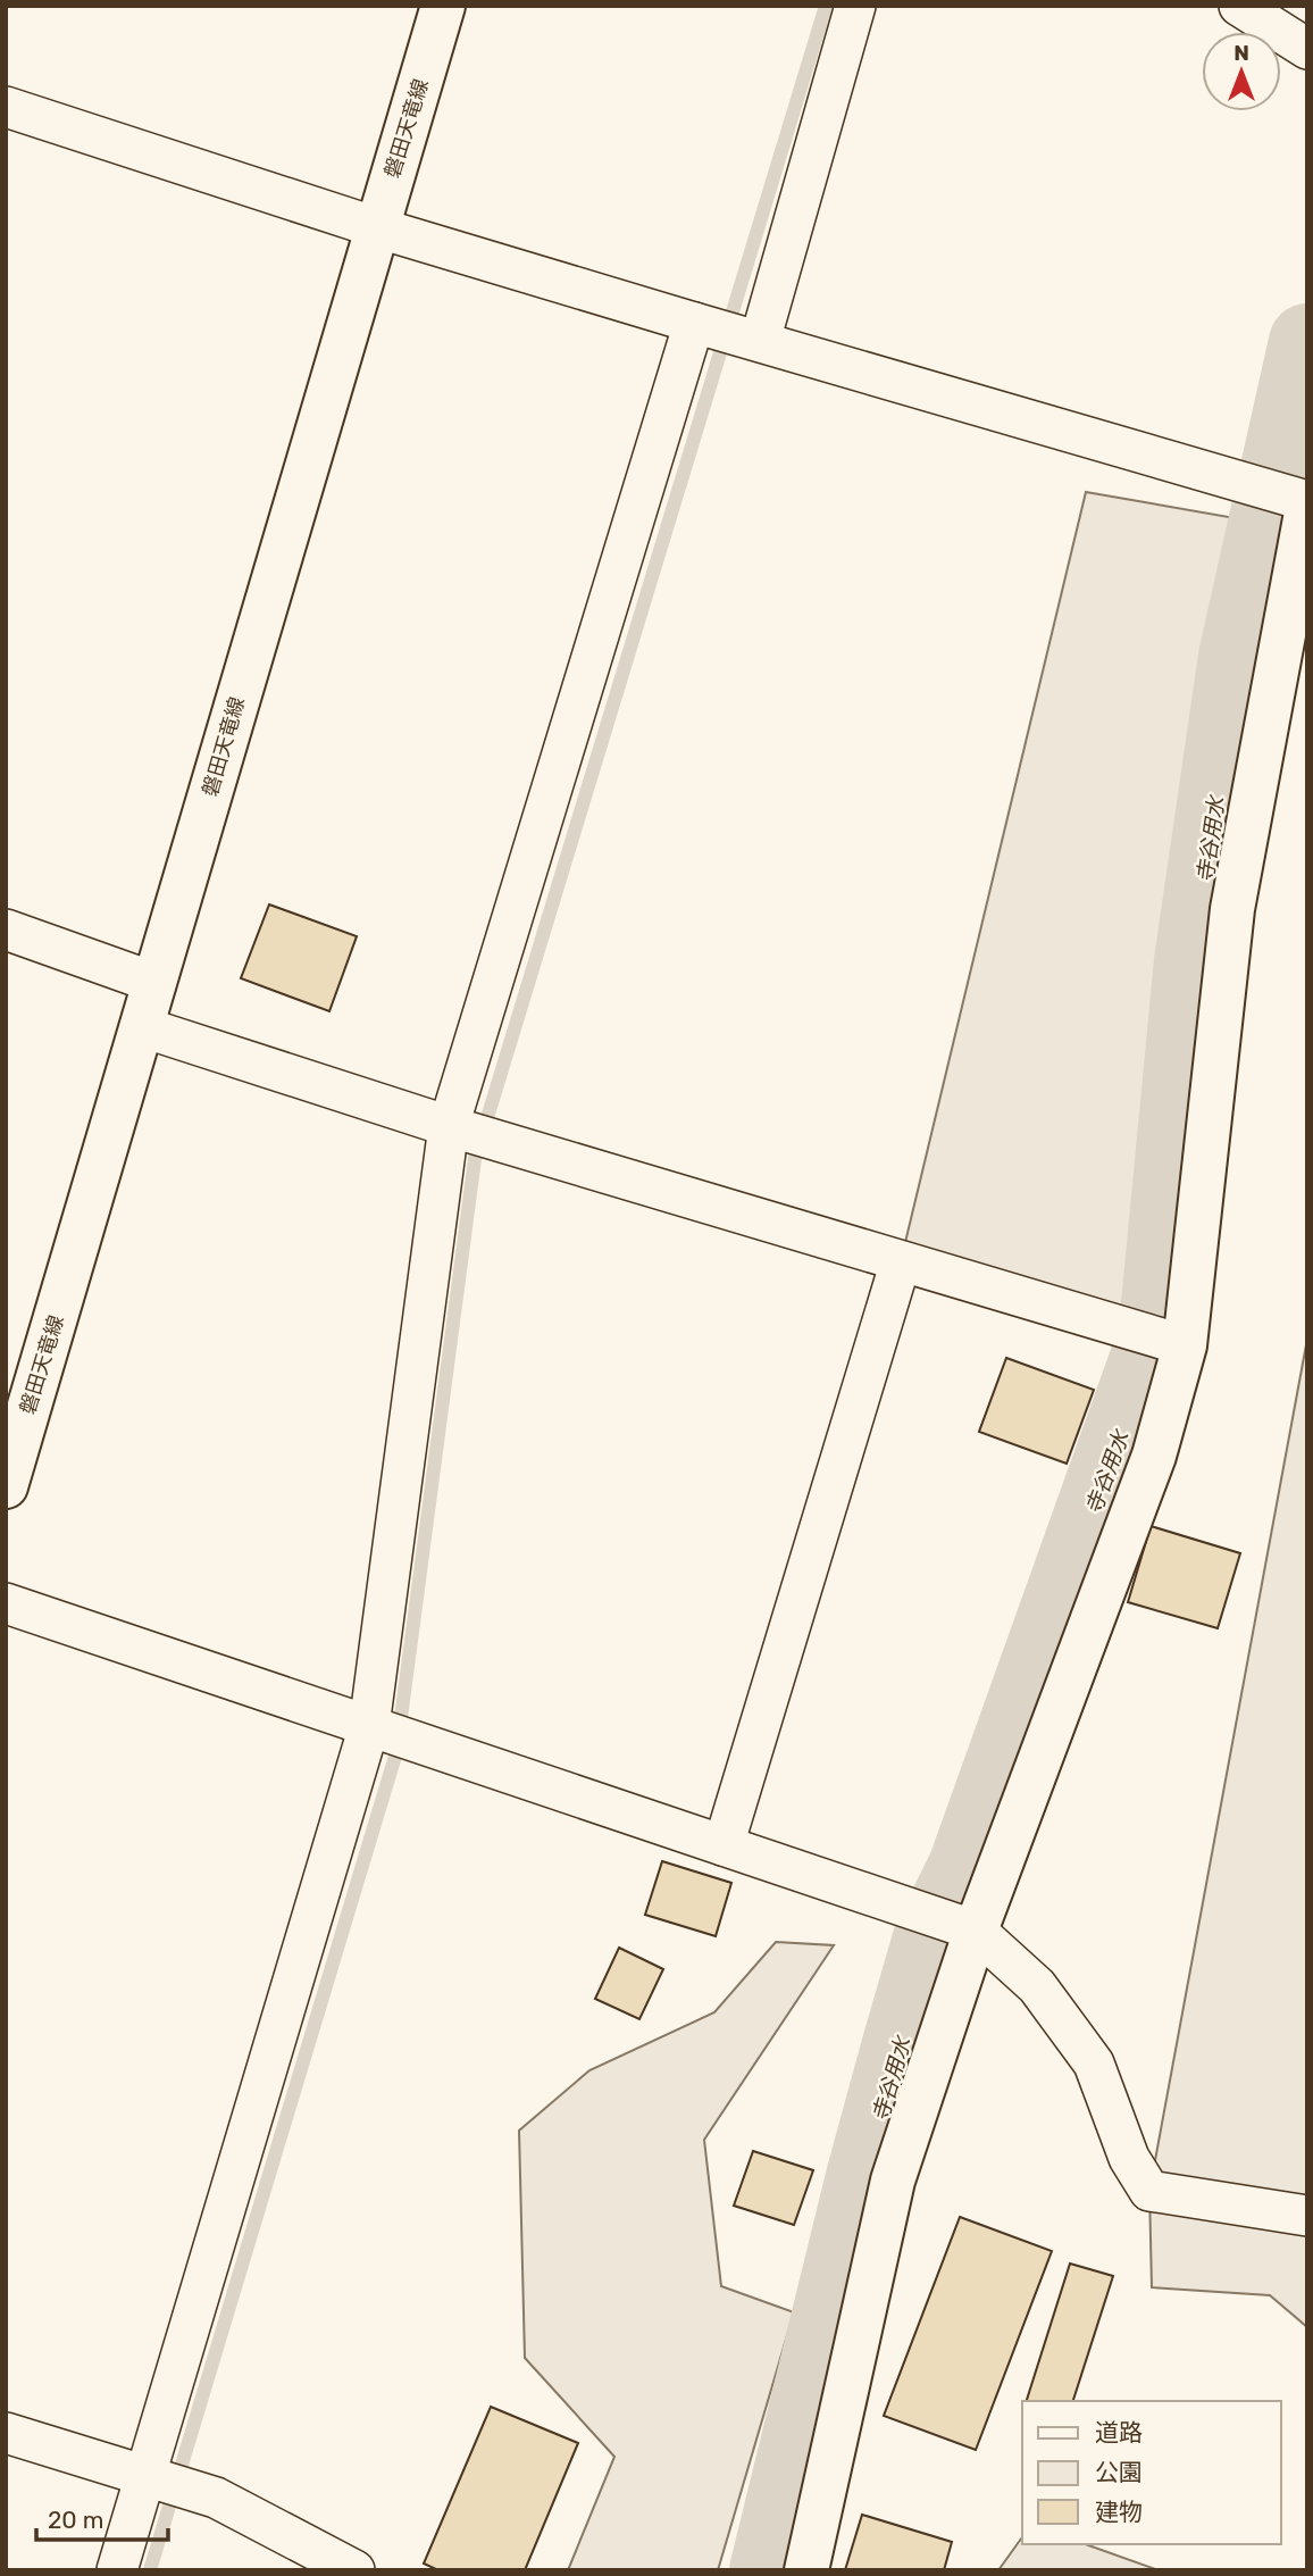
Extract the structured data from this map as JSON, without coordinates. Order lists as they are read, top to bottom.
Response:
{
  "streets": {
    "street": ["磐田天竜線"]
  },
  "water": ["寺谷用水"],
  "legend": ["道路", "公園", "建物"],
  "scale_bar": "20 m",
  "north": "top"
}
